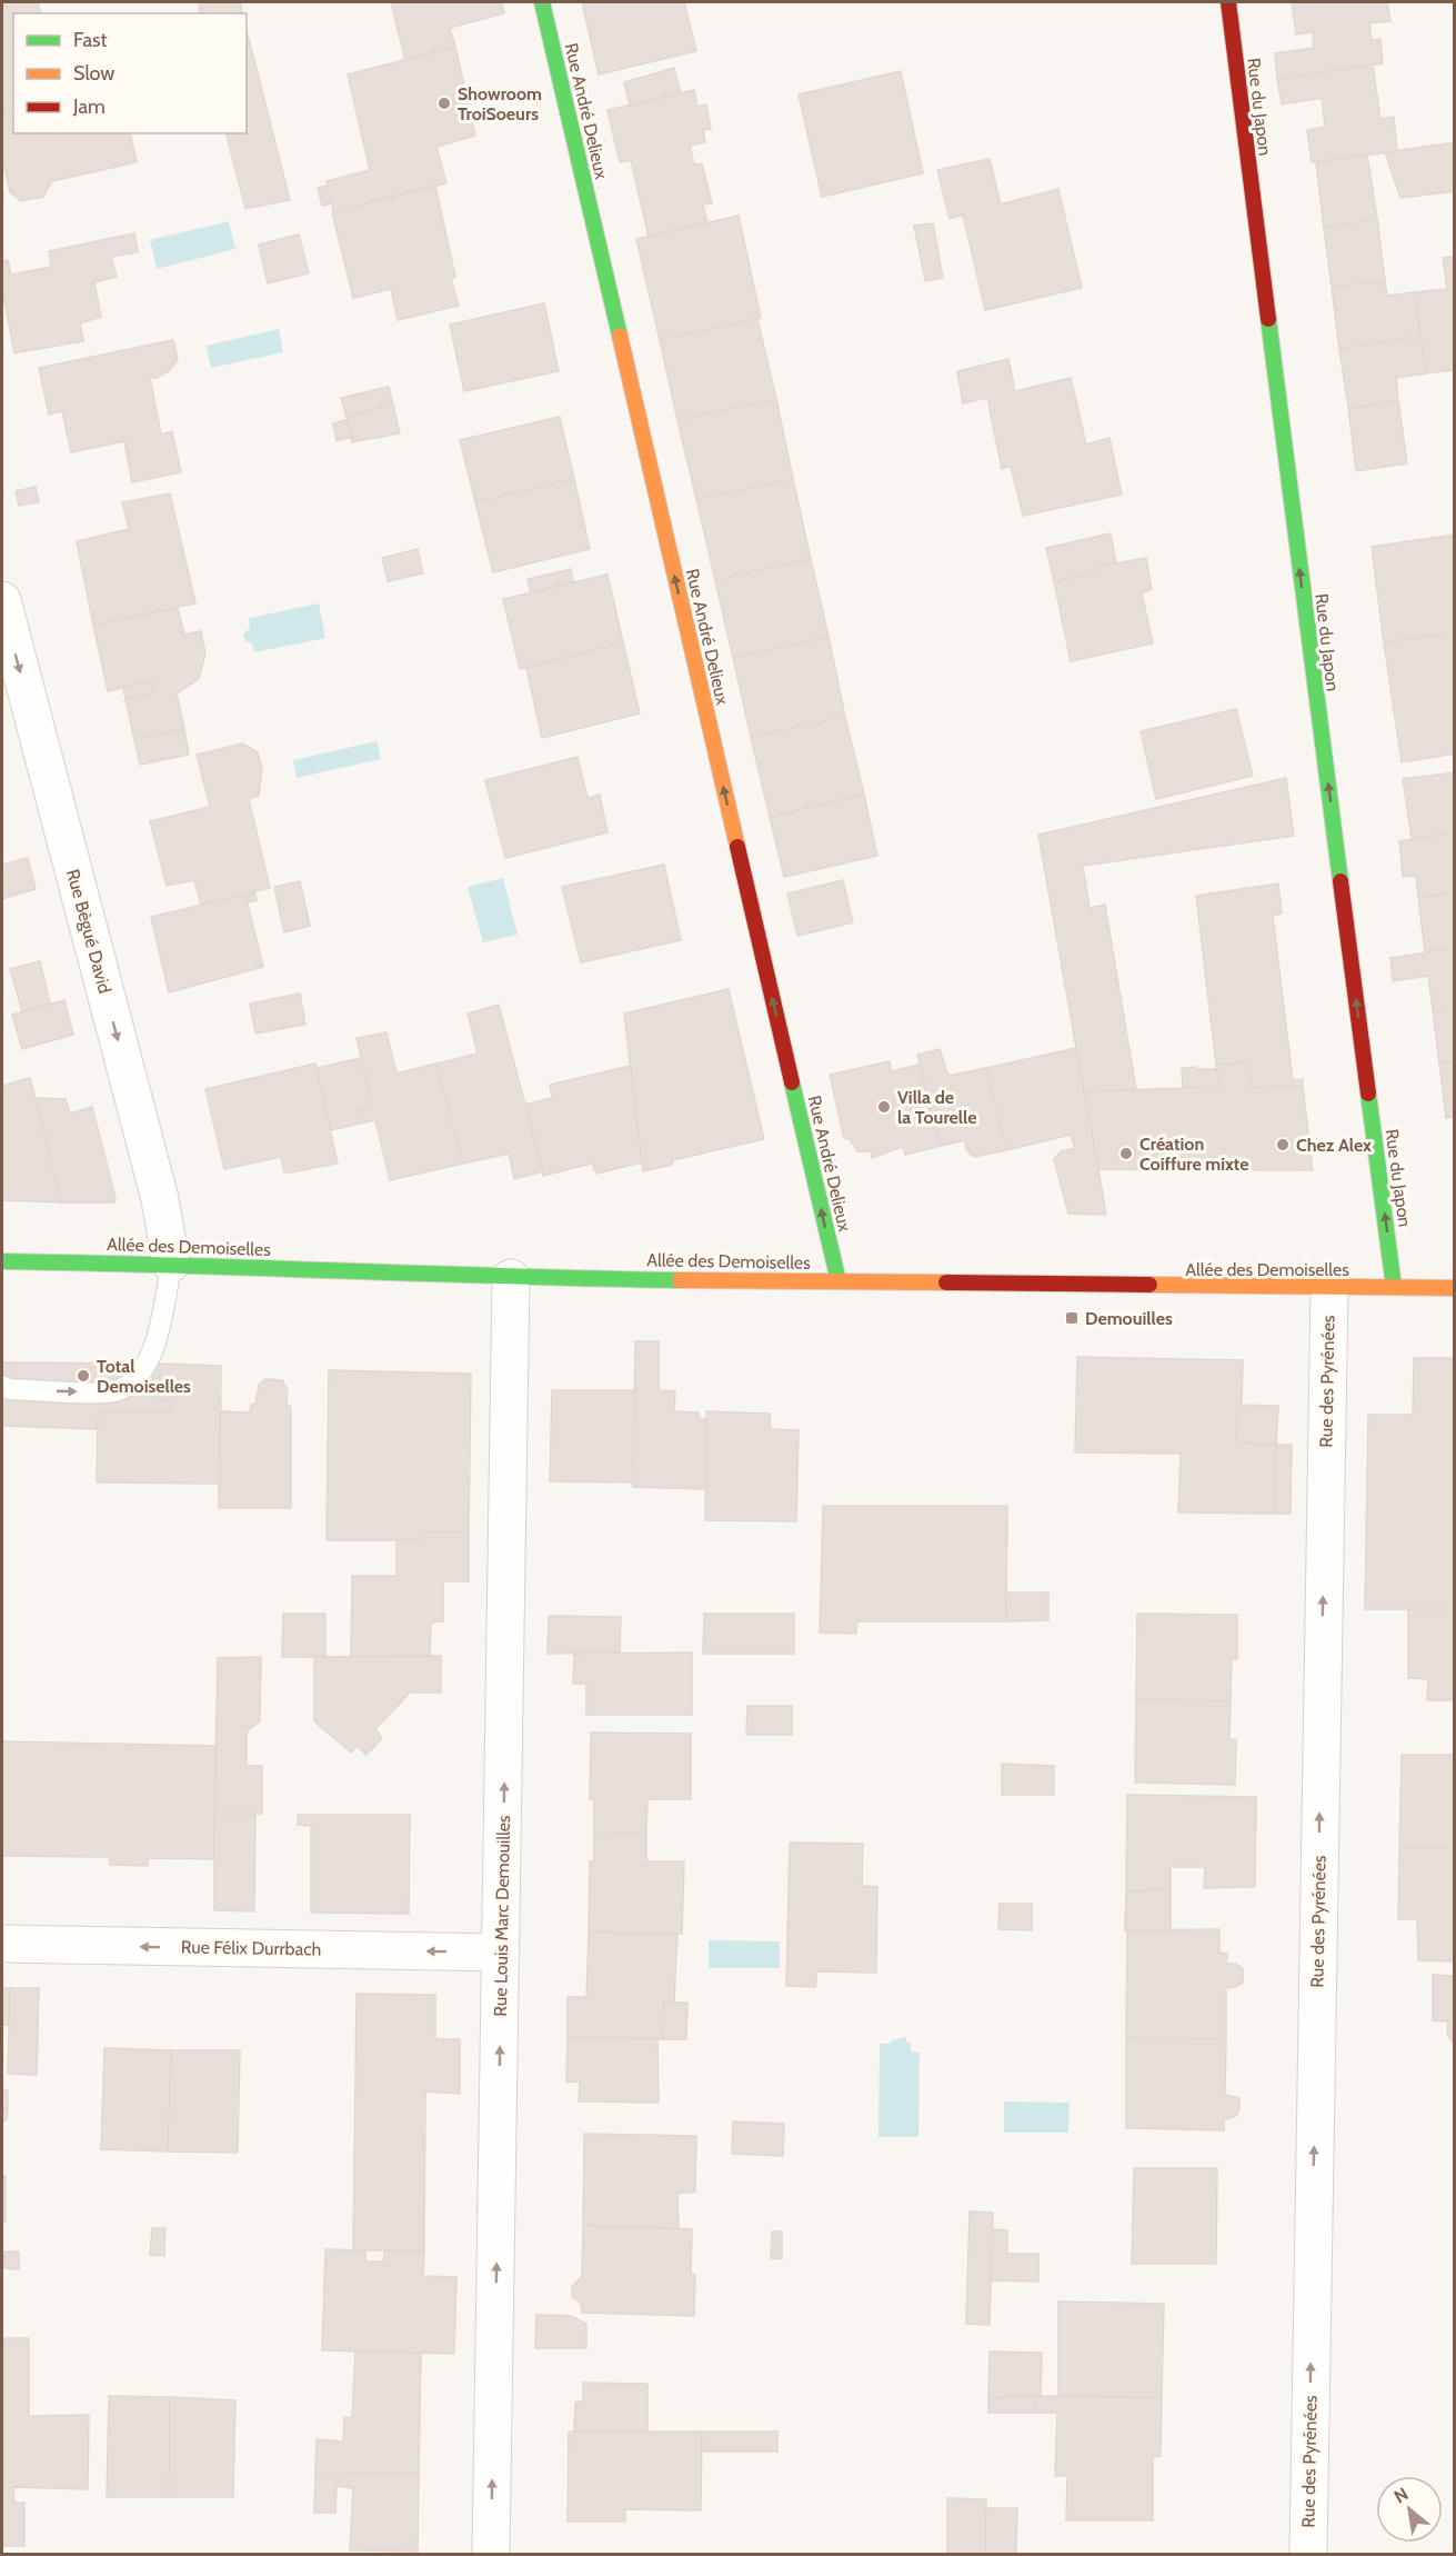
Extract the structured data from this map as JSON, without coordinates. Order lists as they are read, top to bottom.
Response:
{
  "streets": {
    "street": [
      "Rue du Japon",
      "Rue André Delieux",
      "Rue Bègué David",
      "Allée des Demoiselles",
      "Rue des Pyrénées",
      "Rue Louis Marc Demouilles",
      "Rue Félix Durrbach"
    ]
  },
  "crossings": [
    ["Rue du Japon", "Allée des Demoiselles"],
    ["Rue André Delieux", "Allée des Demoiselles"],
    ["Rue Bègué David", "Allée des Demoiselles"],
    ["Allée des Demoiselles", "Rue des Pyrénées"],
    ["Allée des Demoiselles", "Rue Louis Marc Demouilles"],
    ["Rue Louis Marc Demouilles", "Rue Félix Durrbach"]
  ],
  "one_way": [
    "Rue du Japon",
    "Rue André Delieux",
    "Rue Bègué David",
    "Rue des Pyrénées",
    "Rue Louis Marc Demouilles",
    "Rue Félix Durrbach"
  ],
  "places": {
    "other": [
      "Showroom TroiSoeurs",
      "Villa de la Tourelle",
      "Chez Alex",
      "Création Coiffure mixte",
      "Total Demoiselles"
    ],
    "transit": ["Demouilles"]
  },
  "legend": ["Fast", "Slow", "Jam"],
  "north": "top left"
}
